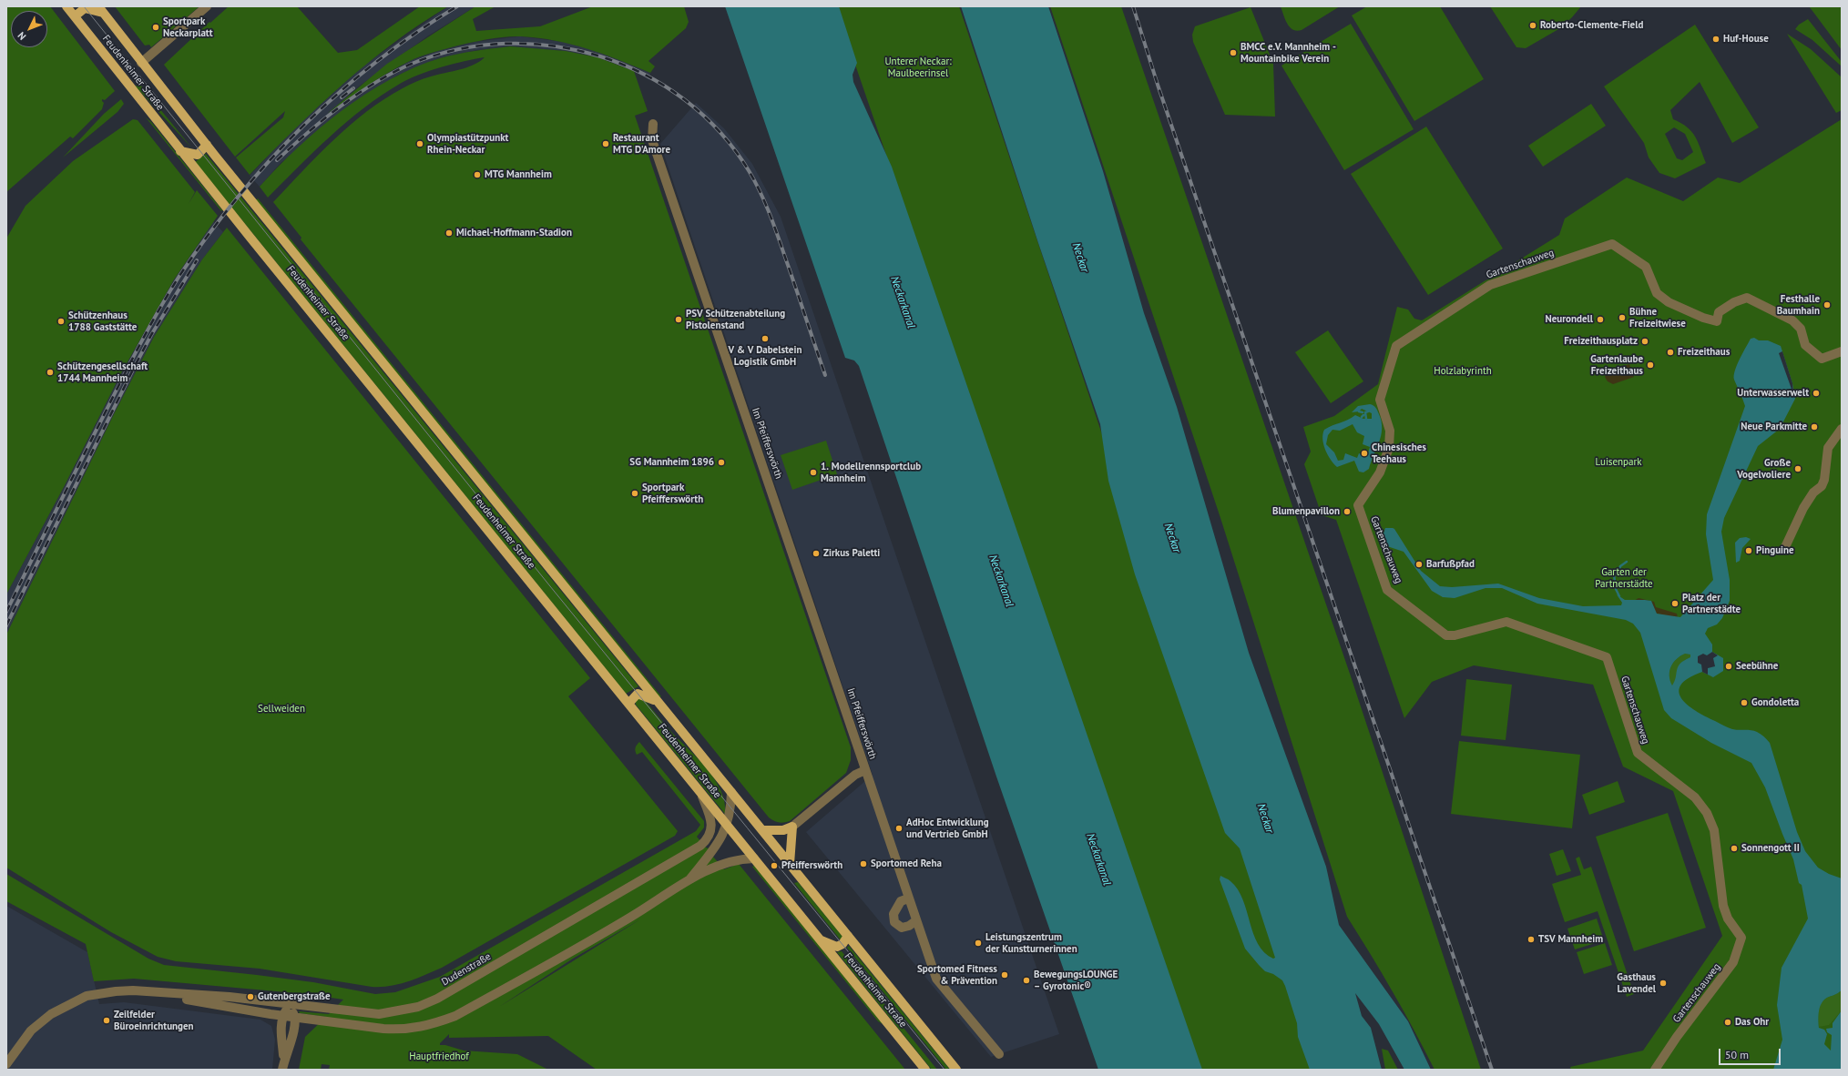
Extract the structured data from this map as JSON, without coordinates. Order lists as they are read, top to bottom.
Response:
{
  "streets": {
    "main road": ["Feudenheimer Straße"],
    "street": ["Gartenschauweg", "Im Pfeifferswörth", "Dudenstraße"]
  },
  "crossings": [
    ["Feudenheimer Straße", "Dudenstraße"]
  ],
  "water": ["Neckar", "Neckarkanal"],
  "parks": [
    "Unterer Neckar: Maulbeerinsel",
    "Holzlabyrinth",
    "Luisenpark",
    "Garten der Partnerstädte",
    "Sellweiden",
    "Hauptfriedhof"
  ],
  "places": [
    "Roberto-Clemente-Field",
    "Sportpark Neckarplatt",
    "Huf-House",
    "BMCC e.V. Mannheim - Mountainbike Verein",
    "Olympiastützpunkt Rhein-Neckar",
    "Restaurant MTG D'Amore",
    "MTG Mannheim",
    "Michael-Hoffmann-Stadion",
    "Festhalle Baumhain",
    "Bühne Freizeitwiese",
    "PSV Schützenabteilung Pistolenstand",
    "Neurondell",
    "Schützenhaus 1788 Gaststätte",
    "V & V Dabelstein Logistik GmbH",
    "Freizeithausplatz",
    "Freizeithaus",
    "Gartenlaube Freizeithaus",
    "Schützengesellschaft 1744 Mannheim",
    "Unterwasserwelt",
    "Neue Parkmitte",
    "Chinesisches Teehaus",
    "SG Mannheim 1896",
    "Große Vogelvoliere",
    "1. Modellrennsportclub Mannheim",
    "Sportpark Pfeifferswörth",
    "Blumenpavillon",
    "Pinguine",
    "Zirkus Paletti",
    "Barfußpfad",
    "Platz der Partnerstädte",
    "Seebühne",
    "Gondoletta",
    "AdHoc Entwicklung und Vertrieb GmbH",
    "Sonnengott II",
    "Sportomed Reha",
    "Pfeifferswörth",
    "TSV Mannheim",
    "Leistungszentrum der Kunstturnerinnen",
    "Sportomed Fitness & Prävention",
    "BewegungsLOUNGE – Gyrotonic®",
    "Gasthaus Lavendel",
    "Gutenbergstraße",
    "Zeilfelder Büroeinrichtungen",
    "Das Ohr"
  ],
  "scale_bar": "50 m",
  "north": "bottom left"
}
